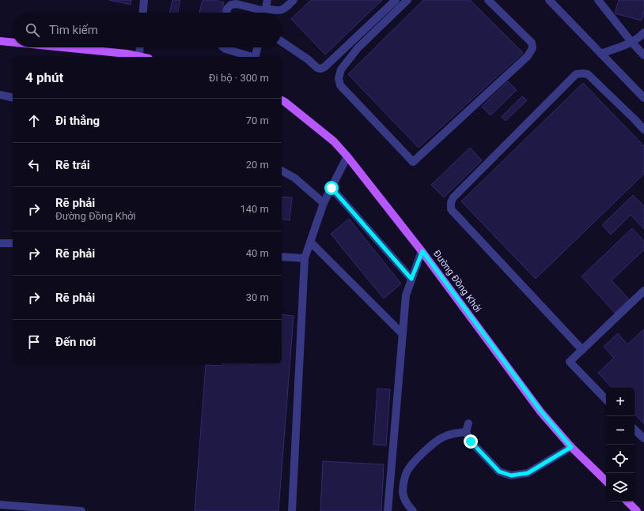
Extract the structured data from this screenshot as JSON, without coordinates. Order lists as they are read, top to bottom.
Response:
{
  "streets": {
    "main road": ["Đường Đồng Khởi"]
  },
  "page": {
    "search": "Tìm kiếm",
    "heading": ["4 phút", "Đi bộ · 300 m"],
    "list": [
      ["Đi thẳng", "70 m"],
      ["Rẽ trái", "20 m"],
      ["Rẽ phải", "Đường Đồng Khởi", "140 m"],
      ["Rẽ phải", "40 m"],
      ["Rẽ phải", "30 m"],
      "Đến nơi"
    ],
    "map_buttons": ["+", "−"]
  }
}
